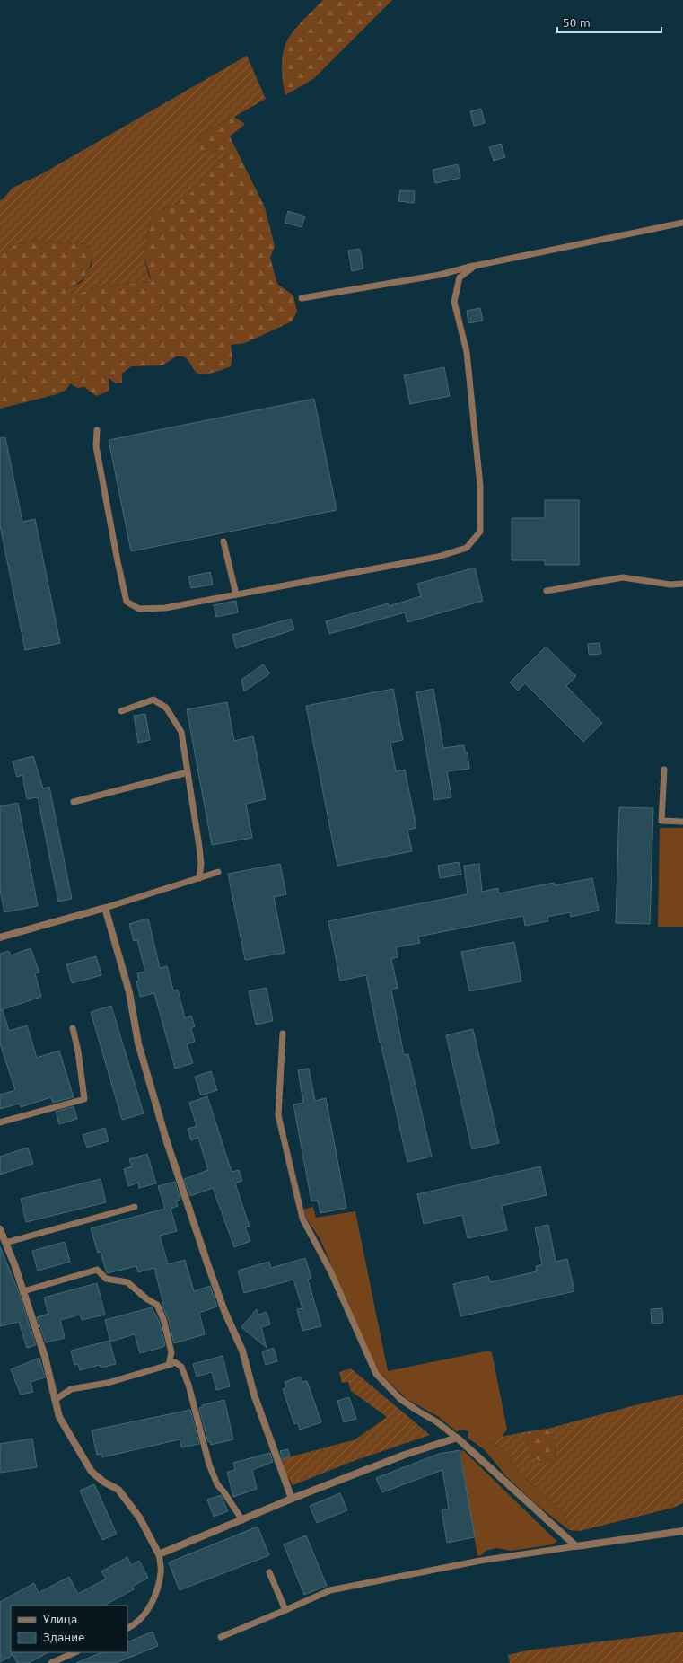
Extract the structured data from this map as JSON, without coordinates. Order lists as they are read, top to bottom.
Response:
{
  "legend": ["Улица", "Здание"],
  "scale_bar": "50 m"
}
